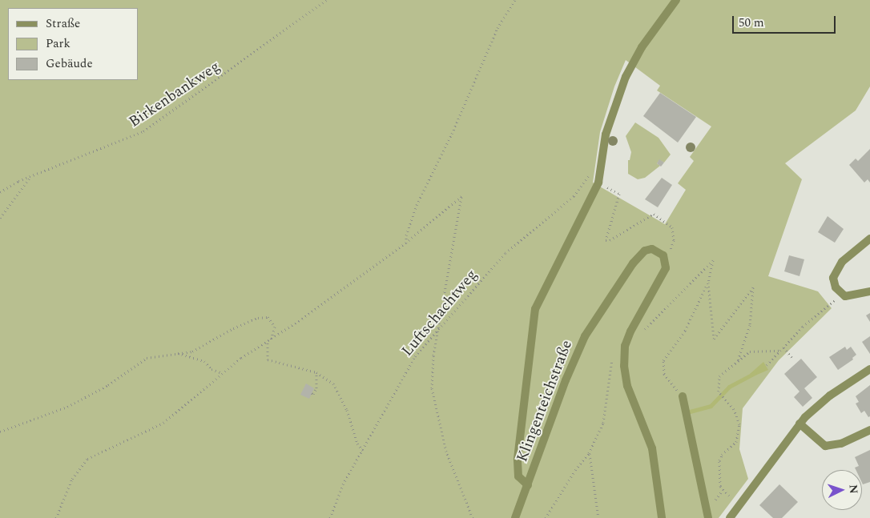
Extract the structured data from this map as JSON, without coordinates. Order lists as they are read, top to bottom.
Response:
{
  "streets": {
    "street": ["Klingenteichstraße"],
    "path": ["Birkenbankweg", "Luftschachtweg"]
  },
  "legend": ["Straße", "Park", "Gebäude"],
  "scale_bar": "50 m",
  "north": "right"
}
